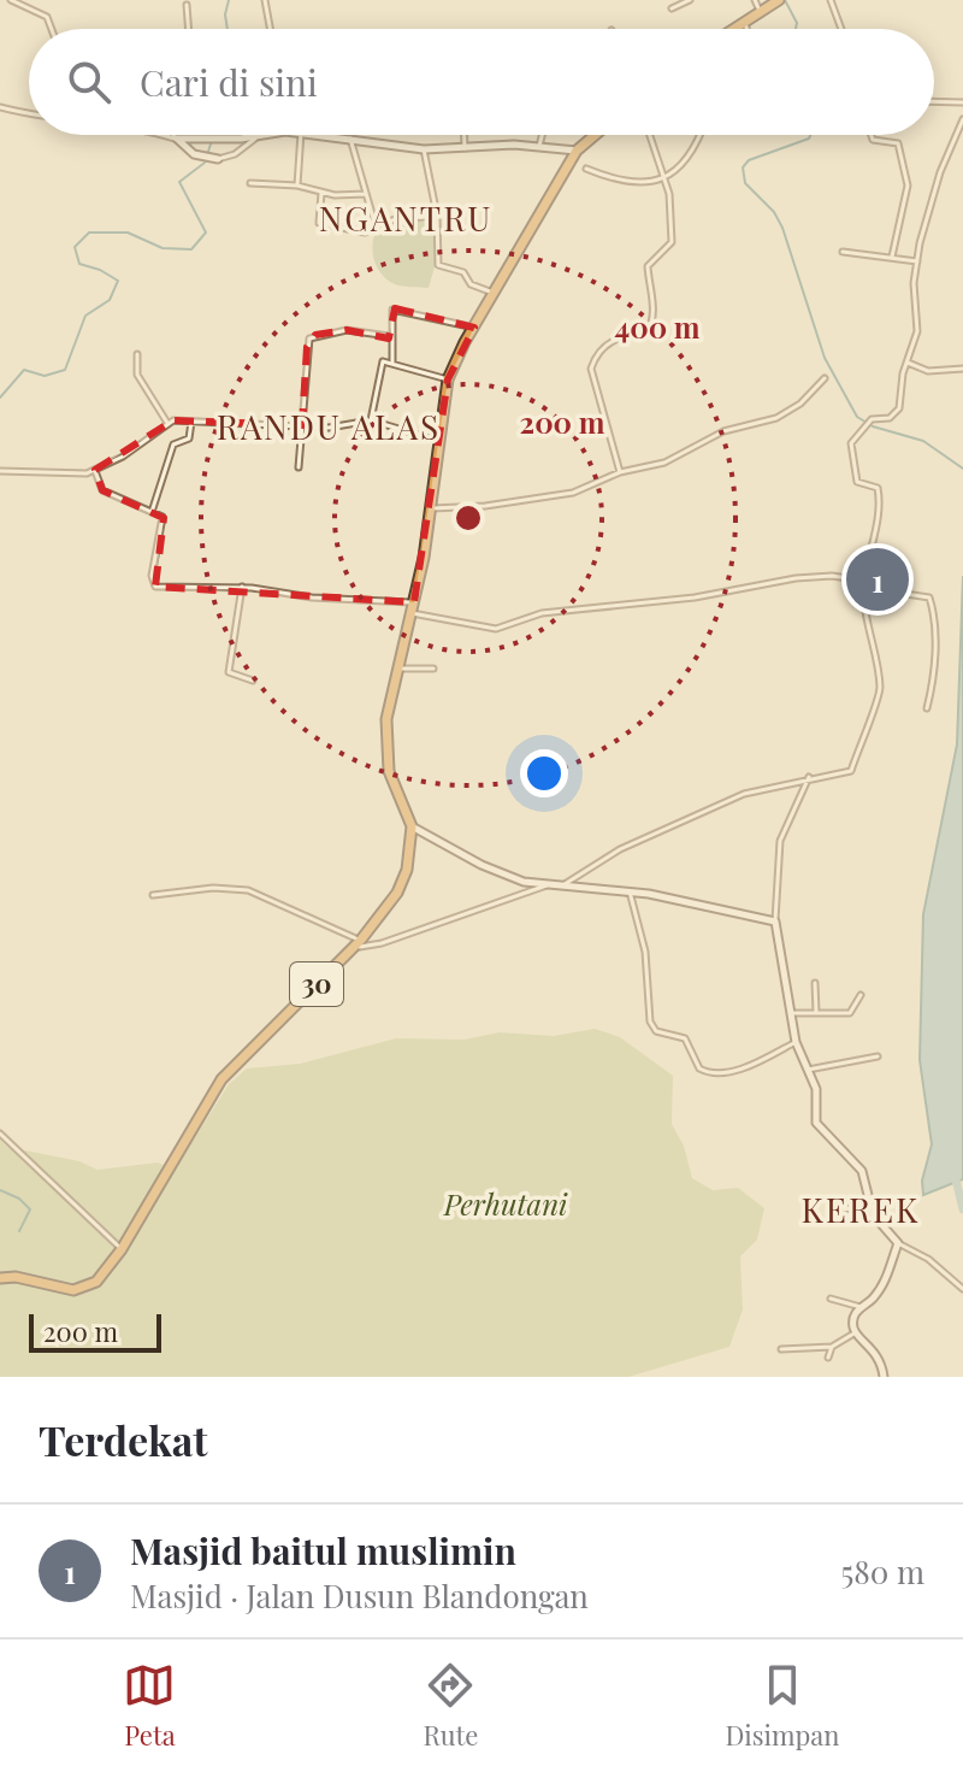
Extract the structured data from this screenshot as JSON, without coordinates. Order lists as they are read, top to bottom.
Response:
{
  "streets": {
    "highway": ["30"]
  },
  "districts": ["NGANTRU", "RANDU ALAS", "KEREK"],
  "parks": ["Perhutani"],
  "scale_bar": "200 m",
  "page": {
    "search": "Cari di sini",
    "pins": "1",
    "scale": "200 m",
    "heading": "Terdekat",
    "list": [
      {
        "mark": "1",
        "name": "Masjid baitul muslimin",
        "note": "Masjid · Jalan Dusun Blandongan",
        "value": "580 m"
      }
    ],
    "nav": ["Peta", "Rute", "Disimpan"]
  },
  "rings": ["400 m", "200 m"]
}
